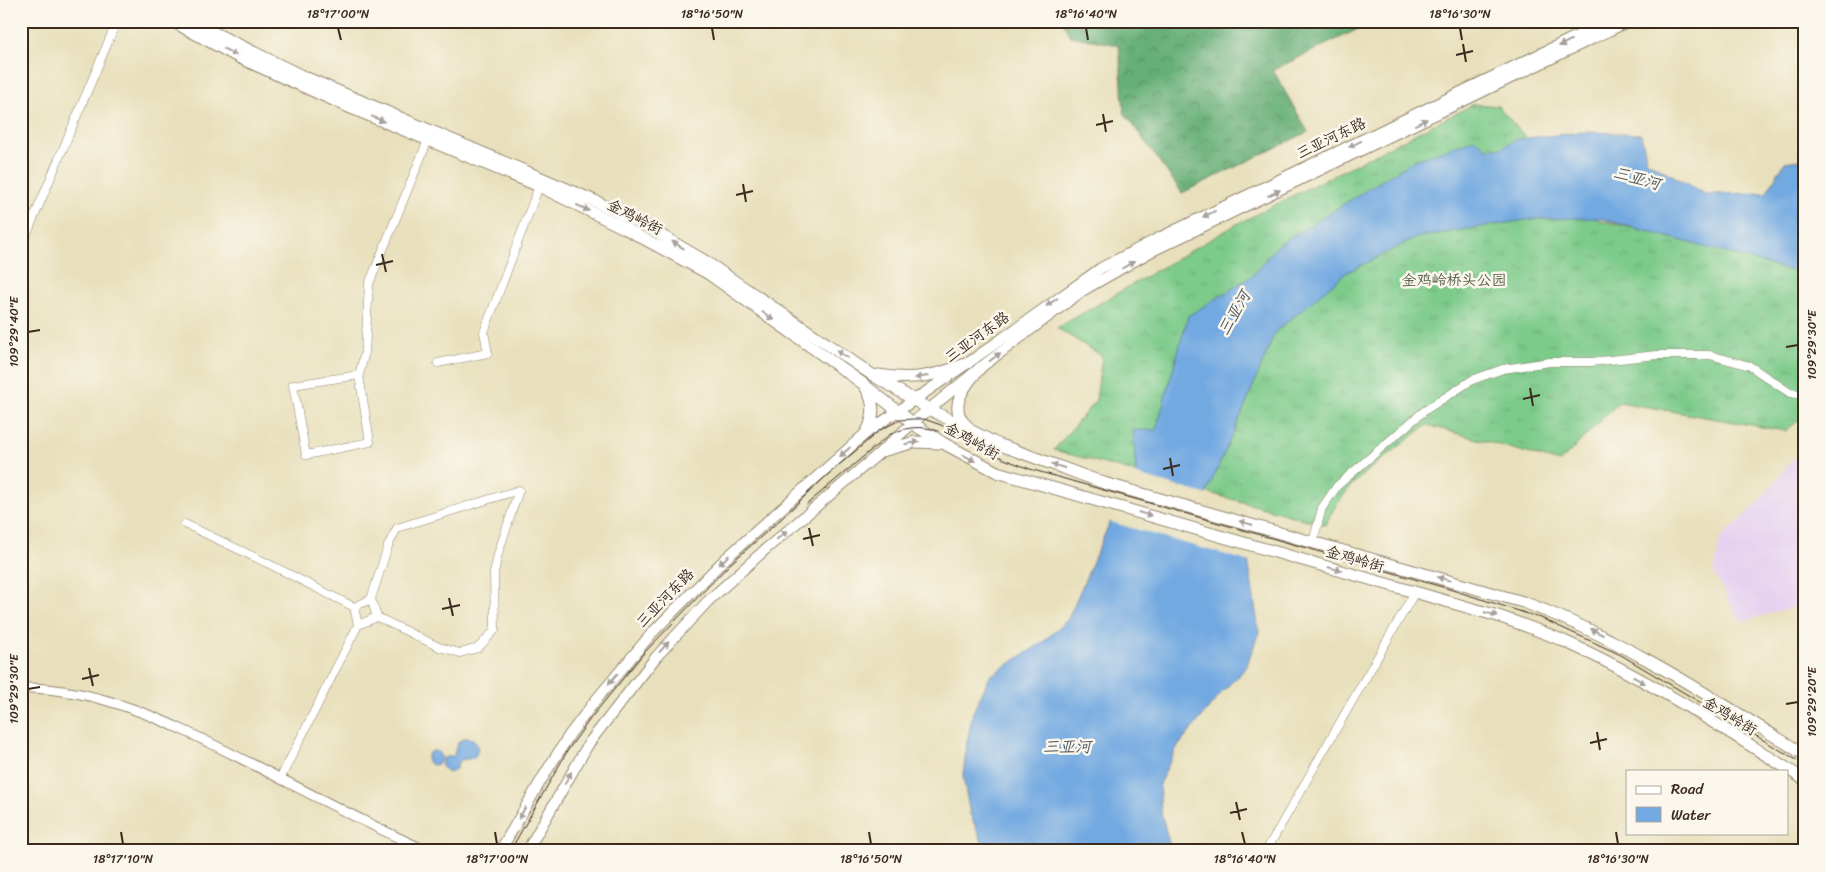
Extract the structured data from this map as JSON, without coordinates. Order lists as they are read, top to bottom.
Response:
{
  "streets": {
    "main road": ["三亚河东路", "金鸡岭街"]
  },
  "crossings": [
    ["三亚河东路", "金鸡岭街"]
  ],
  "water": ["三亚河"],
  "parks": ["金鸡岭桥头公园"],
  "legend": ["Road", "Water"],
  "coordinates": [
    "18°17'00\"N",
    "18°16'50\"N",
    "18°16'40\"N",
    "18°16'30\"N",
    "109°29'40\"E",
    "109°29'30\"E",
    "109°29'20\"E",
    "18°17'10\"N"
  ]
}
